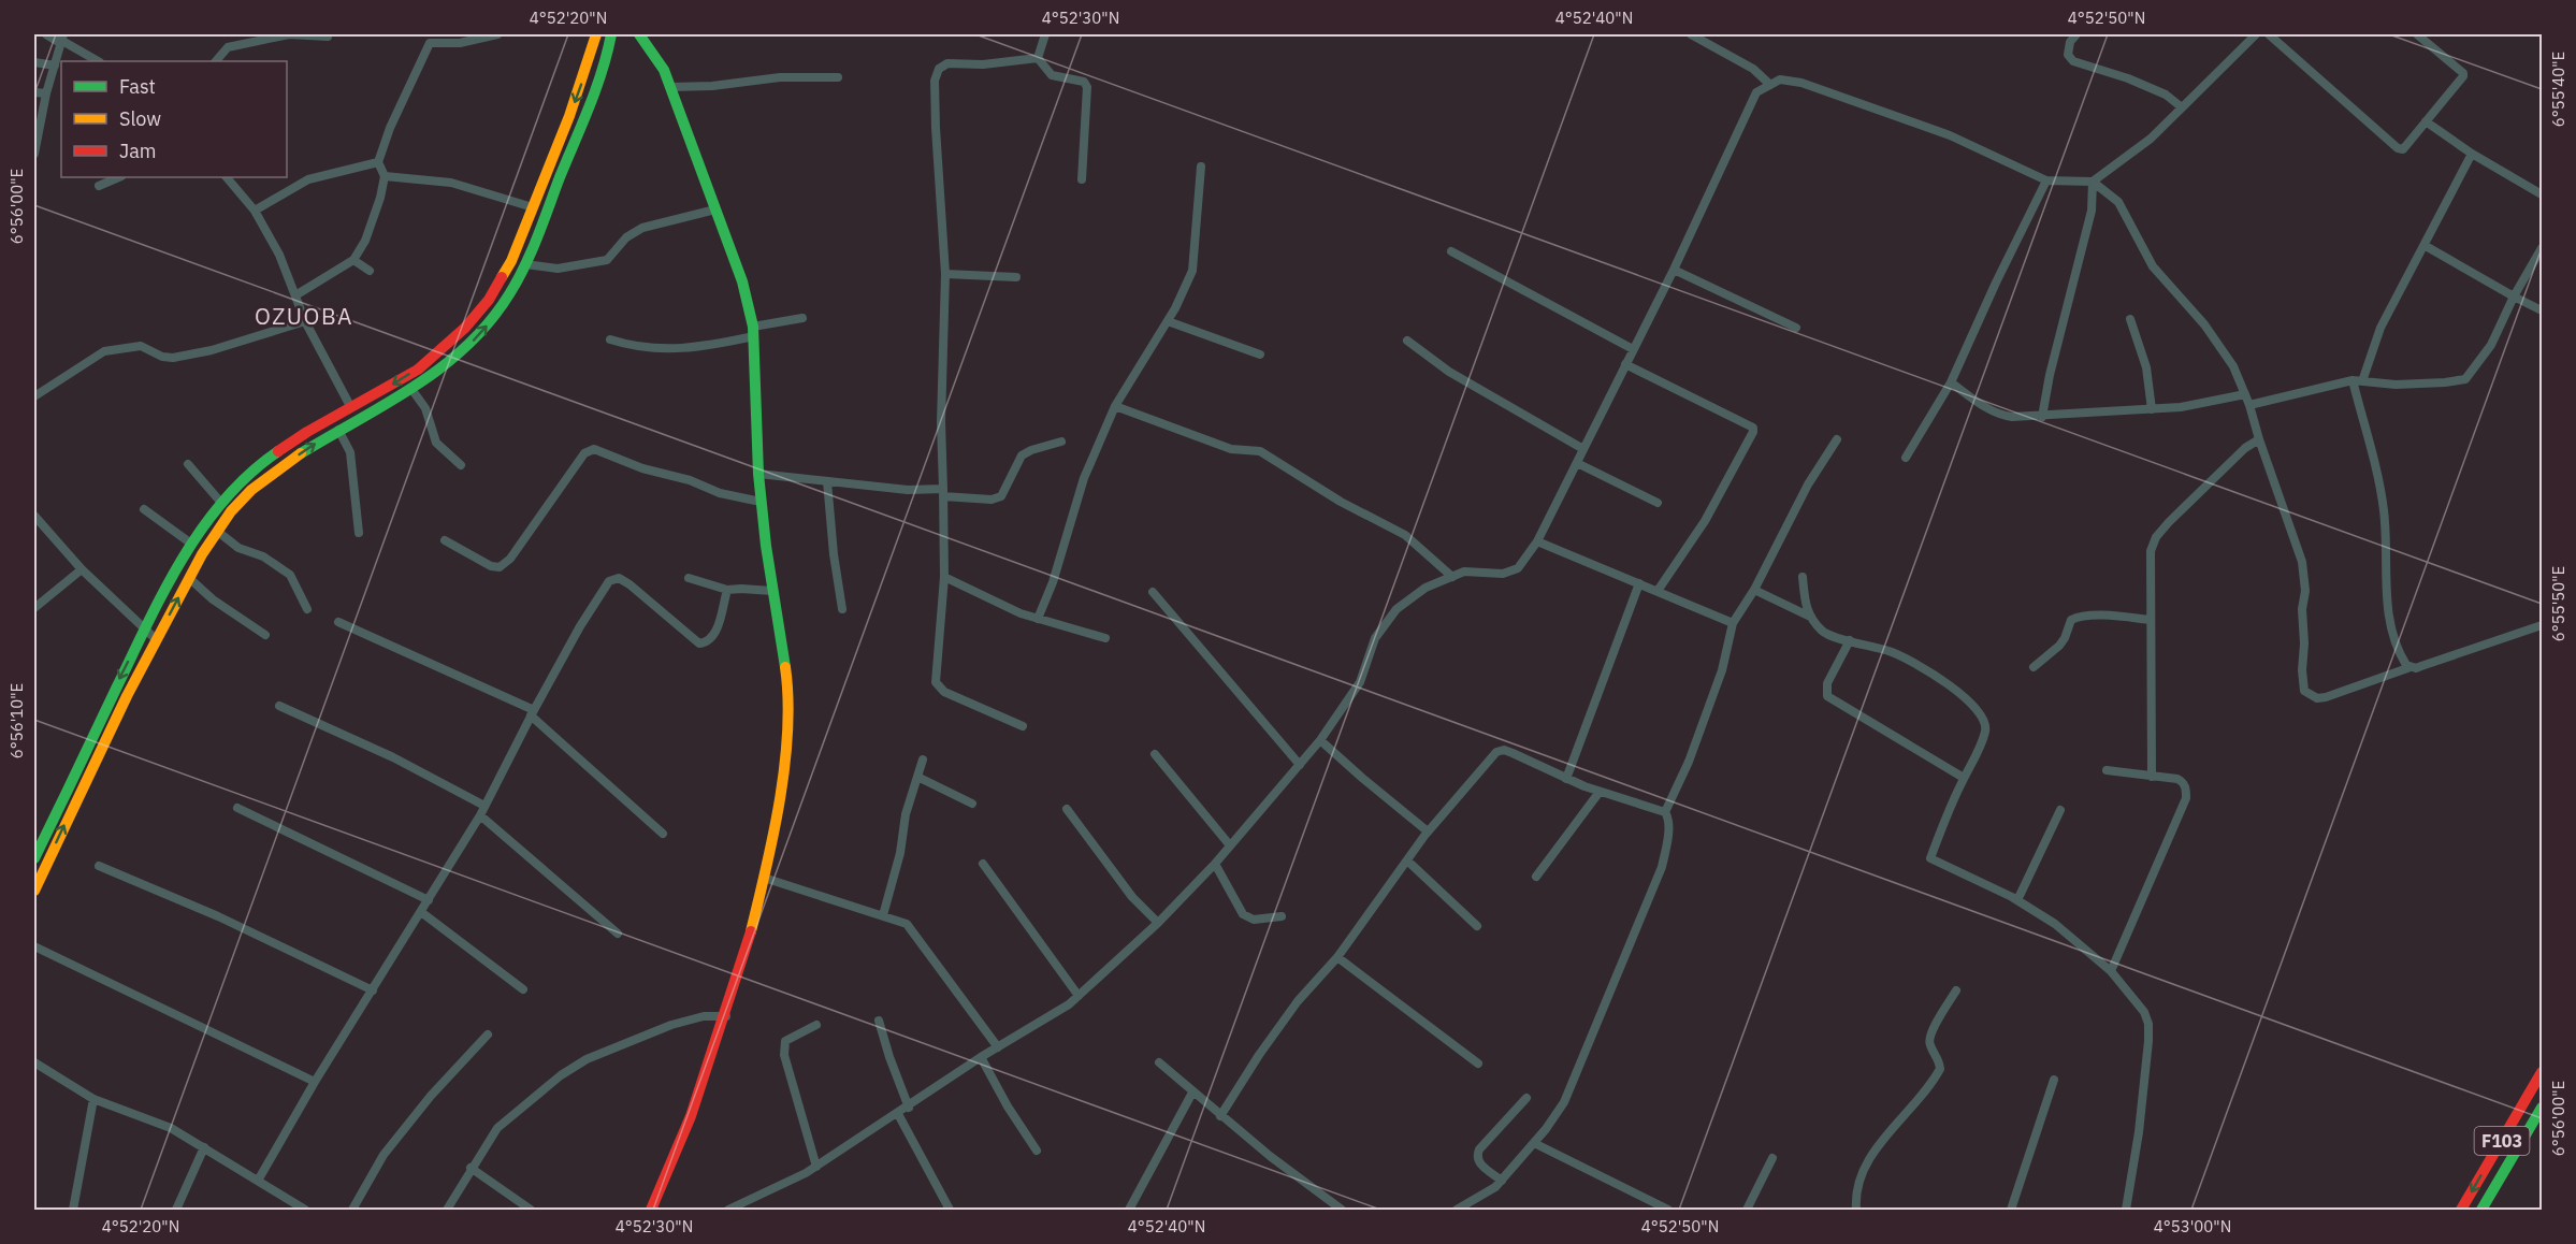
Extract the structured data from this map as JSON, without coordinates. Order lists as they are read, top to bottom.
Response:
{
  "streets": {
    "main road": ["F103"]
  },
  "districts": ["OZUOBA"],
  "legend": ["Fast", "Slow", "Jam"],
  "coordinates": [
    "4°52'20\"N",
    "4°52'30\"N",
    "4°52'40\"N",
    "4°52'50\"N",
    "6°55'40\"E",
    "6°56'00\"E",
    "6°55'50\"E",
    "6°56'10\"E",
    "4°53'00\"N"
  ]
}
